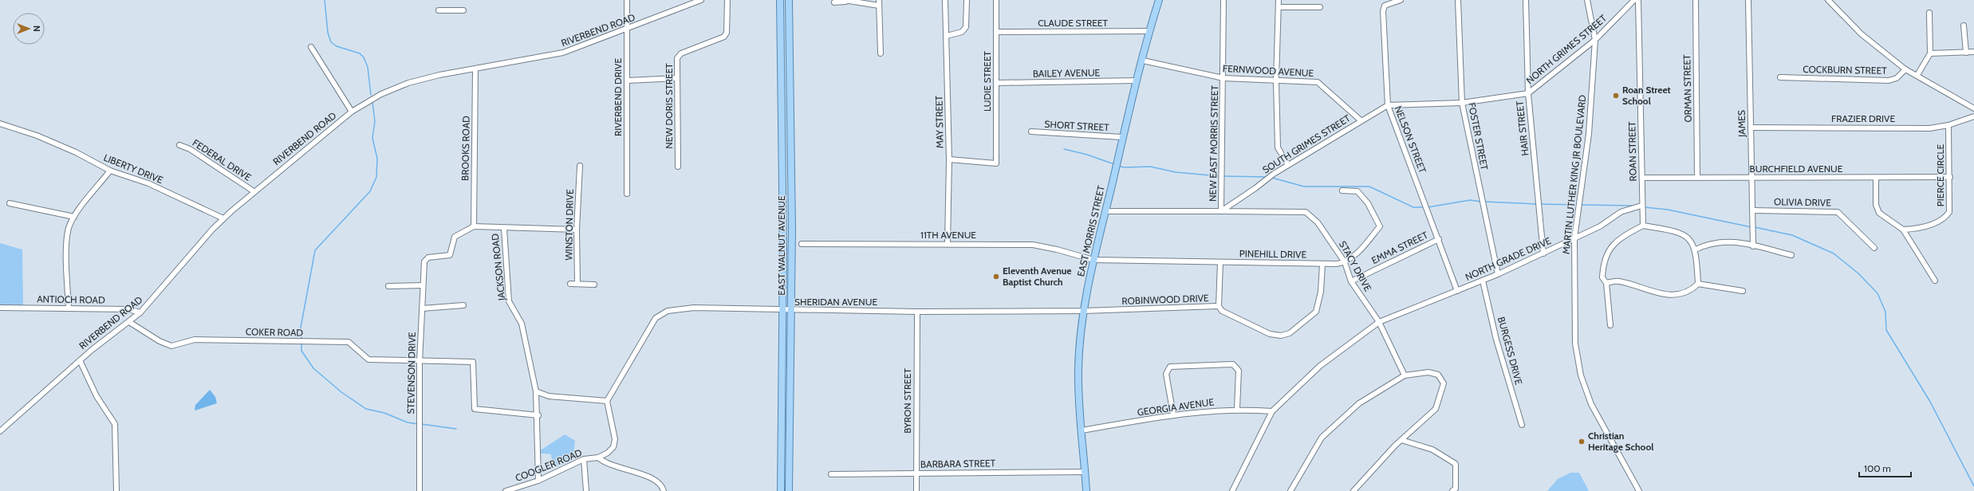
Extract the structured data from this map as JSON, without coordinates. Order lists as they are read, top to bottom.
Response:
{
  "streets": {
    "main road": ["EAST MORRIS STREET", "EAST WALNUT AVENUE"],
    "street": [
      "CLAUDE STREET",
      "RIVERBEND ROAD",
      "NORTH GRIMES STREET",
      "COCKBURN STREET",
      "FERNWOOD AVENUE",
      "BAILEY AVENUE",
      "LUDIE STREET",
      "ORMAN STREET",
      "RIVERBEND DRIVE",
      "NEW DORIS STREET",
      "FRAZIER DRIVE",
      "MAY STREET",
      "JAMES",
      "SHORT STREET",
      "HAIR STREET",
      "FOSTER STREET",
      "NELSON STREET",
      "NEW EAST MORRIS STREET",
      "SOUTH GRIMES STREET",
      "BROOKS ROAD",
      "ROAN STREET",
      "FEDERAL DRIVE",
      "LIBERTY DRIVE",
      "BURCHFIELD AVENUE",
      "MARTIN LUTHER KING JR BOULEVARD",
      "PIERCE CIRCLE",
      "OLIVIA DRIVE",
      "WINSTON DRIVE",
      "11TH AVENUE",
      "EMMA STREET",
      "PINEHILL DRIVE",
      "NORTH GRADE DRIVE",
      "STACY DRIVE",
      "JACKSON ROAD",
      "ANTIOCH ROAD",
      "ROBINWOOD DRIVE",
      "SHERIDAN AVENUE",
      "COKER ROAD",
      "BURGESS DRIVE",
      "STEVENSON DRIVE",
      "BYRON STREET",
      "GEORGIA AVENUE",
      "BARBARA STREET",
      "COOGLER ROAD"
    ]
  },
  "crossings": [
    ["CLAUDE STREET", "LUDIE STREET"],
    ["CLAUDE STREET", "EAST MORRIS STREET"],
    ["RIVERBEND ROAD", "RIVERBEND DRIVE"],
    ["RIVERBEND ROAD", "BROOKS ROAD"],
    ["RIVERBEND ROAD", "FEDERAL DRIVE"],
    ["RIVERBEND ROAD", "LIBERTY DRIVE"],
    ["RIVERBEND ROAD", "ANTIOCH ROAD"],
    ["RIVERBEND ROAD", "COKER ROAD"],
    ["NORTH GRIMES STREET", "HAIR STREET"],
    ["NORTH GRIMES STREET", "FOSTER STREET"],
    ["NORTH GRIMES STREET", "NELSON STREET"],
    ["NORTH GRIMES STREET", "SOUTH GRIMES STREET"],
    ["NORTH GRIMES STREET", "MARTIN LUTHER KING JR BOULEVARD"],
    ["FERNWOOD AVENUE", "NEW EAST MORRIS STREET"],
    ["FERNWOOD AVENUE", "SOUTH GRIMES STREET"],
    ["FERNWOOD AVENUE", "EAST MORRIS STREET"],
    ["BAILEY AVENUE", "LUDIE STREET"],
    ["BAILEY AVENUE", "EAST MORRIS STREET"],
    ["LUDIE STREET", "MAY STREET"],
    ["ORMAN STREET", "BURCHFIELD AVENUE"],
    ["FRAZIER DRIVE", "JAMES"],
    ["FRAZIER DRIVE", "PIERCE CIRCLE"],
    ["MAY STREET", "11TH AVENUE"],
    ["JAMES", "BURCHFIELD AVENUE"],
    ["JAMES", "OLIVIA DRIVE"],
    ["SHORT STREET", "EAST MORRIS STREET"],
    ["HAIR STREET", "NORTH GRADE DRIVE"],
    ["FOSTER STREET", "NORTH GRADE DRIVE"],
    ["NELSON STREET", "SOUTH GRIMES STREET"],
    ["NELSON STREET", "EMMA STREET"],
    ["NELSON STREET", "NORTH GRADE DRIVE"],
    ["NEW EAST MORRIS STREET", "SOUTH GRIMES STREET"],
    ["NEW EAST MORRIS STREET", "STACY DRIVE"],
    ["SOUTH GRIMES STREET", "STACY DRIVE"],
    ["BROOKS ROAD", "JACKSON ROAD"],
    ["BROOKS ROAD", "STEVENSON DRIVE"],
    ["ROAN STREET", "BURCHFIELD AVENUE"],
    ["ROAN STREET", "NORTH GRADE DRIVE"],
    ["BURCHFIELD AVENUE", "PIERCE CIRCLE"],
    ["MARTIN LUTHER KING JR BOULEVARD", "NORTH GRADE DRIVE"],
    ["EAST MORRIS STREET", "11TH AVENUE"],
    ["EAST MORRIS STREET", "PINEHILL DRIVE"],
    ["EAST MORRIS STREET", "ROBINWOOD DRIVE"],
    ["EAST MORRIS STREET", "SHERIDAN AVENUE"],
    ["EAST MORRIS STREET", "GEORGIA AVENUE"],
    ["EAST MORRIS STREET", "BARBARA STREET"],
    ["11TH AVENUE", "PINEHILL DRIVE"],
    ["EAST WALNUT AVENUE", "SHERIDAN AVENUE"],
    ["EMMA STREET", "STACY DRIVE"],
    ["PINEHILL DRIVE", "STACY DRIVE"],
    ["PINEHILL DRIVE", "ROBINWOOD DRIVE"],
    ["NORTH GRADE DRIVE", "STACY DRIVE"],
    ["NORTH GRADE DRIVE", "BURGESS DRIVE"],
    ["NORTH GRADE DRIVE", "GEORGIA AVENUE"],
    ["JACKSON ROAD", "COKER ROAD"],
    ["JACKSON ROAD", "STEVENSON DRIVE"],
    ["ROBINWOOD DRIVE", "SHERIDAN AVENUE"],
    ["SHERIDAN AVENUE", "BYRON STREET"],
    ["COKER ROAD", "STEVENSON DRIVE"],
    ["BYRON STREET", "BARBARA STREET"]
  ],
  "places": ["Roan Street School", "Eleventh Avenue Baptist Church", "Christian Heritage School"],
  "scale_bar": "100 m",
  "north": "right"
}
